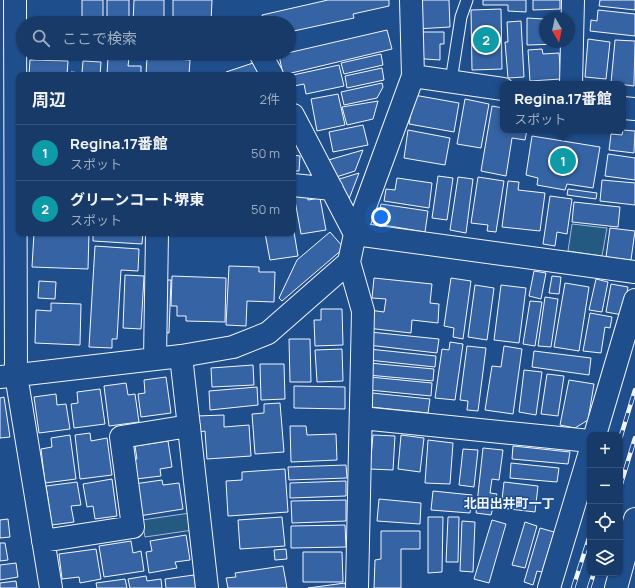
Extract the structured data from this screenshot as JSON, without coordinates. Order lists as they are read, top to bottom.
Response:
{
  "districts": ["北田出井町一丁"],
  "north": "bottom",
  "page": {
    "search": "ここで検索",
    "pins": ["2", "1"],
    "heading": ["周辺", "2件"],
    "popup": ["Regina.17番館", "スポット"],
    "list": [
      {
        "mark": "1",
        "name": "Regina.17番館",
        "note": "スポット",
        "value": "50 m"
      },
      {
        "mark": "2",
        "name": "グリーンコート堺東",
        "note": "スポット",
        "value": "50 m"
      }
    ],
    "map_buttons": ["+", "−"]
  }
}
